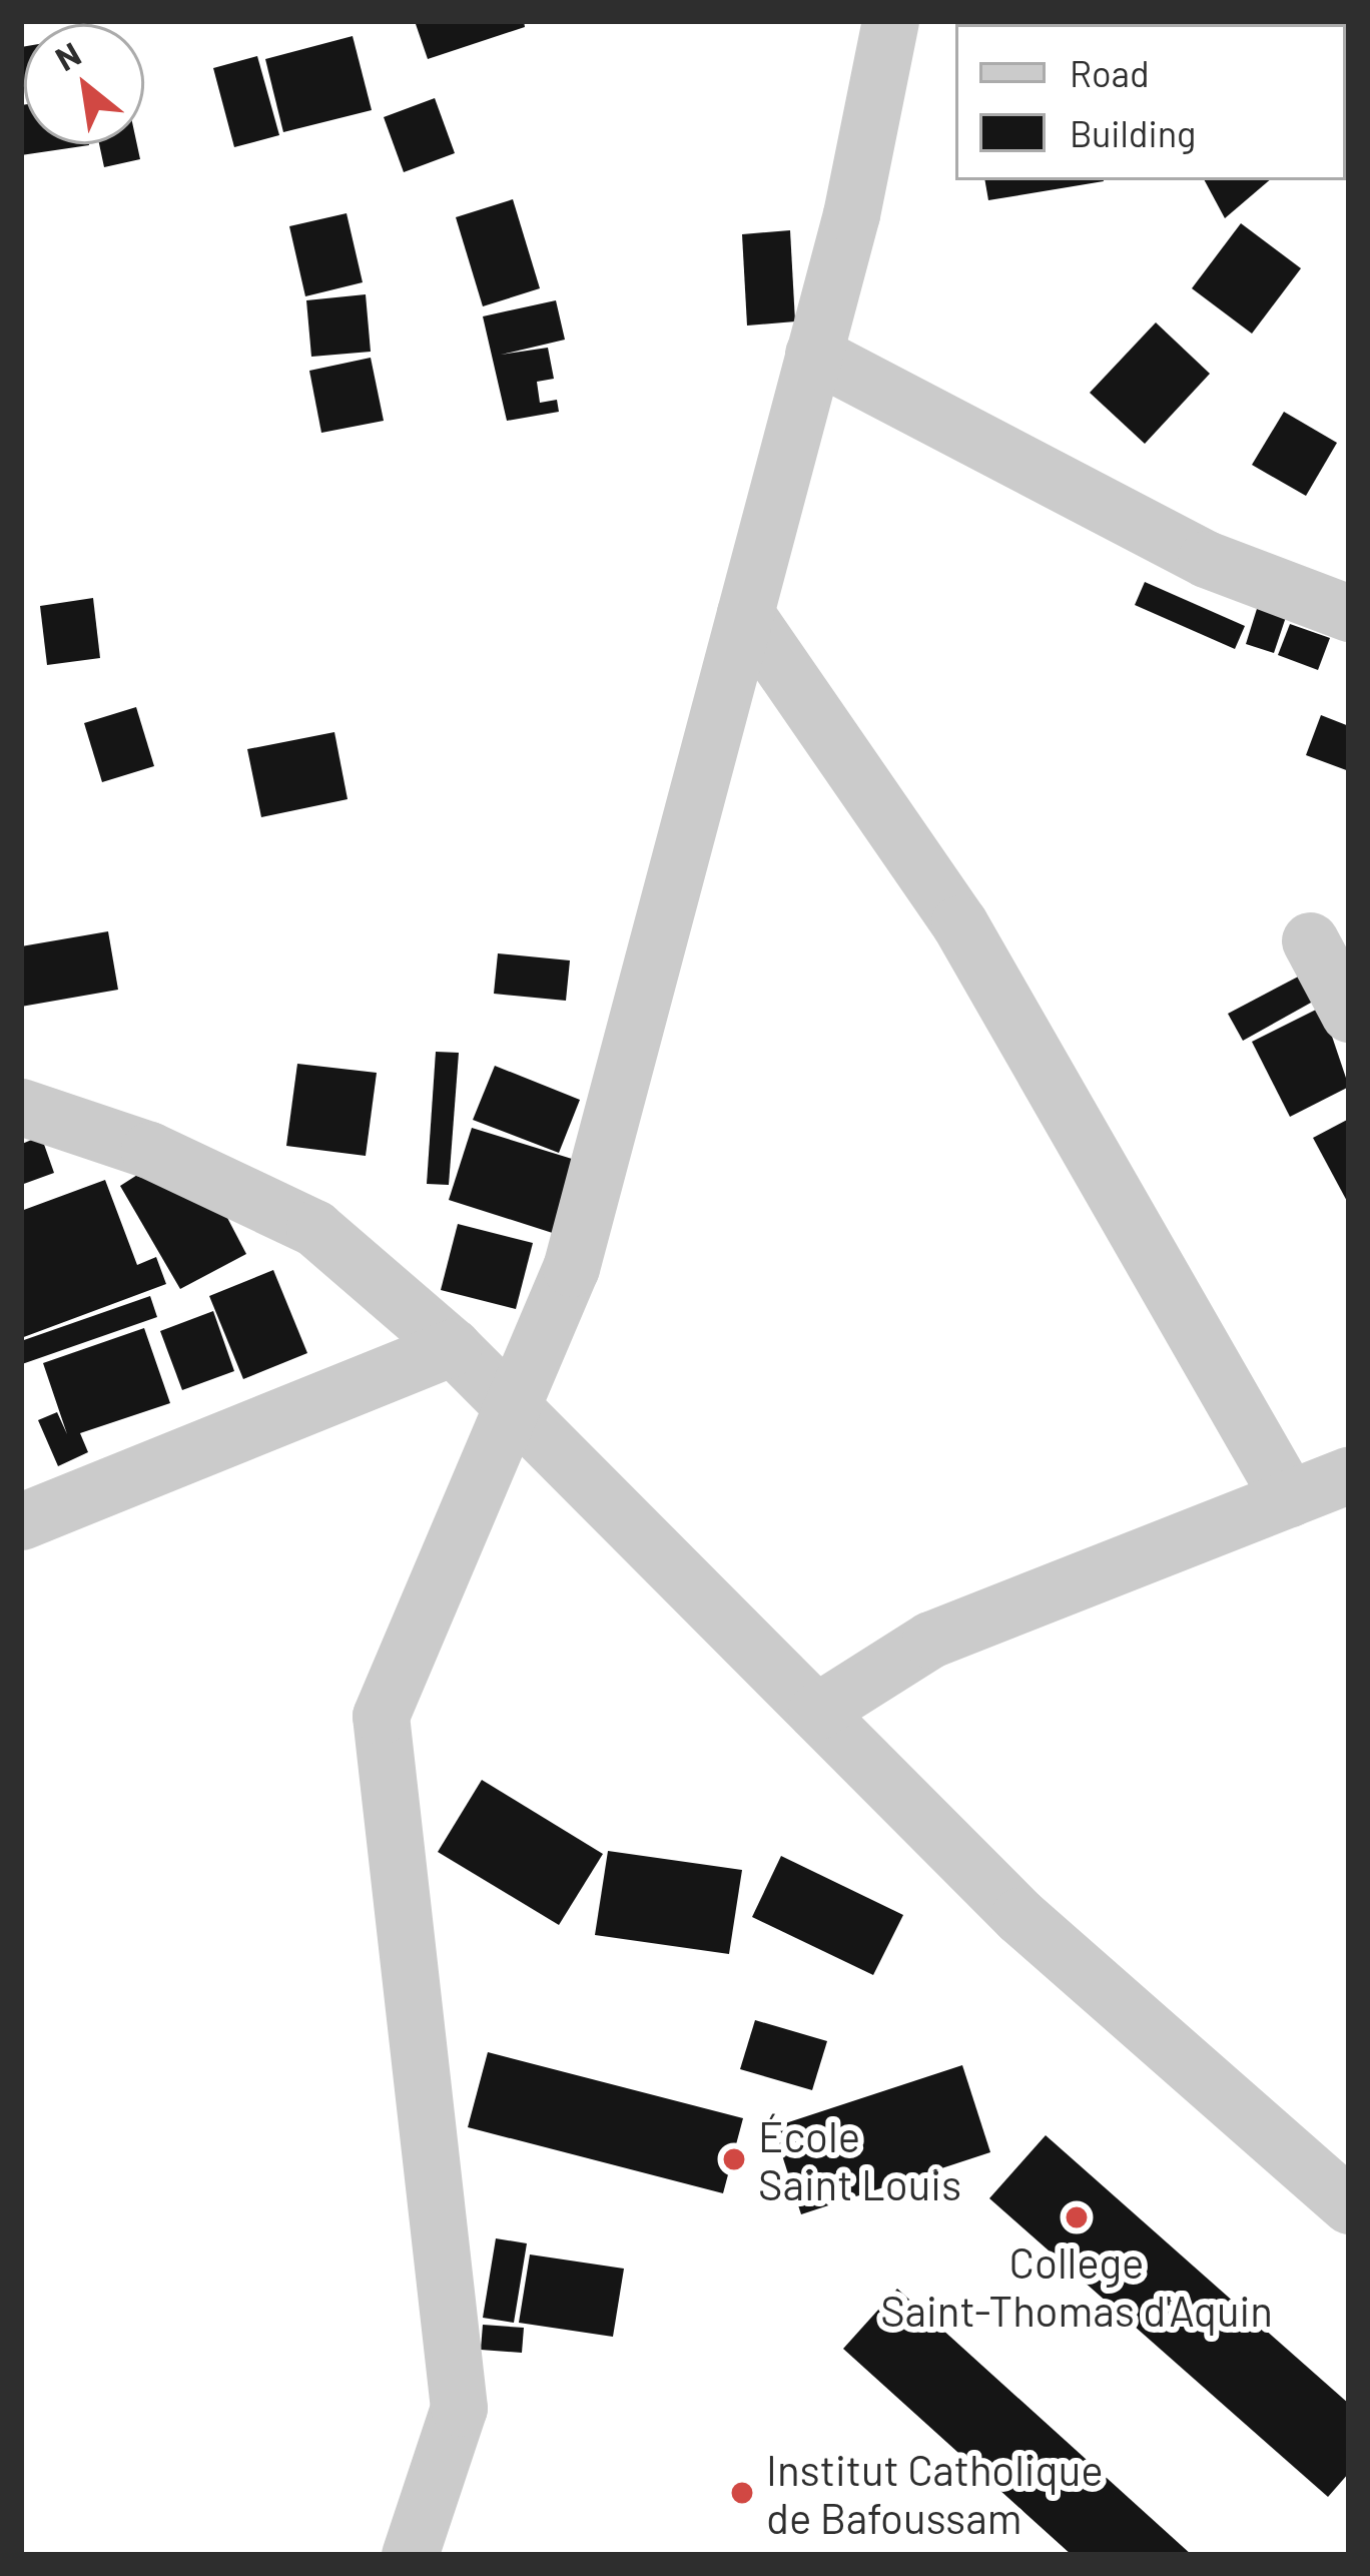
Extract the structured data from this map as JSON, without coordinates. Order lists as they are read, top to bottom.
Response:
{
  "places": ["École Saint Louis", "College Saint-Thomas d'Aquin", "Institut Catholique de Bafoussam"],
  "legend": ["Road", "Building"],
  "north": "top left"
}
